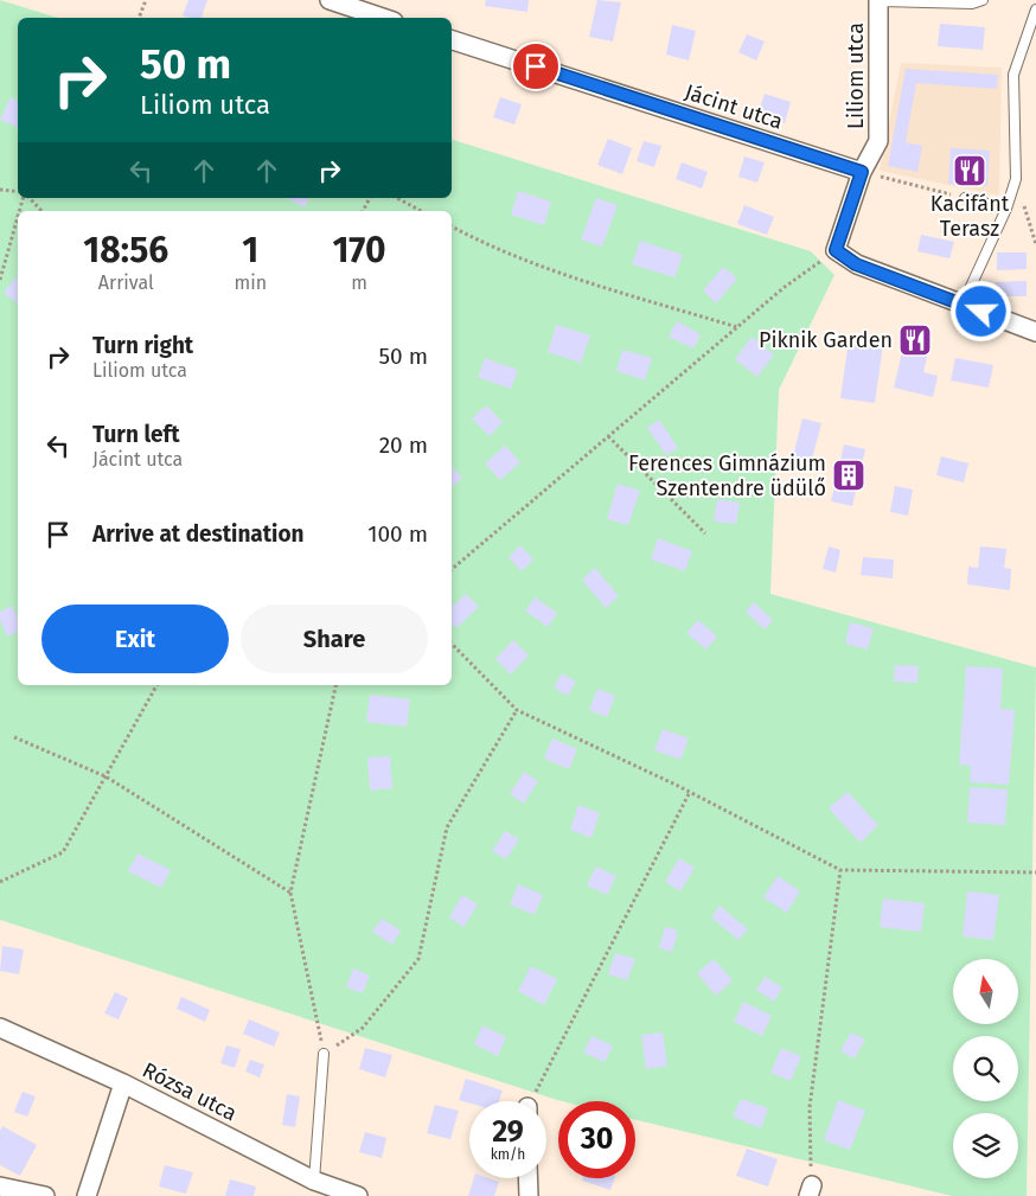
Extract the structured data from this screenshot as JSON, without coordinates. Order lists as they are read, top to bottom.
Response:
{
  "streets": {
    "street": ["Liliom utca", "Jácint utca", "Rózsa utca"]
  },
  "crossings": [
    ["Liliom utca", "Jácint utca"]
  ],
  "places": {
    "restaurant": ["Kacifánt Terasz", "Piknik Garden"],
    "building": ["Ferences Gimnázium Szentendre üdülő"]
  },
  "north": "top",
  "page": {
    "turn": ["50 m", "Liliom utca"],
    "eta": [
      "18:56",
      "Arrival",
      "1",
      "min",
      "170",
      "m"
    ],
    "list": [
      {
        "name": "Turn right",
        "note": "Liliom utca",
        "value": "50 m"
      },
      {
        "name": "Turn left",
        "note": "Jácint utca",
        "value": "20 m"
      },
      {
        "name": "Arrive at destination",
        "value": "100 m"
      }
    ],
    "buttons": ["Exit", "Share"],
    "speed": "29 km/h",
    "limit": "30"
  }
}
